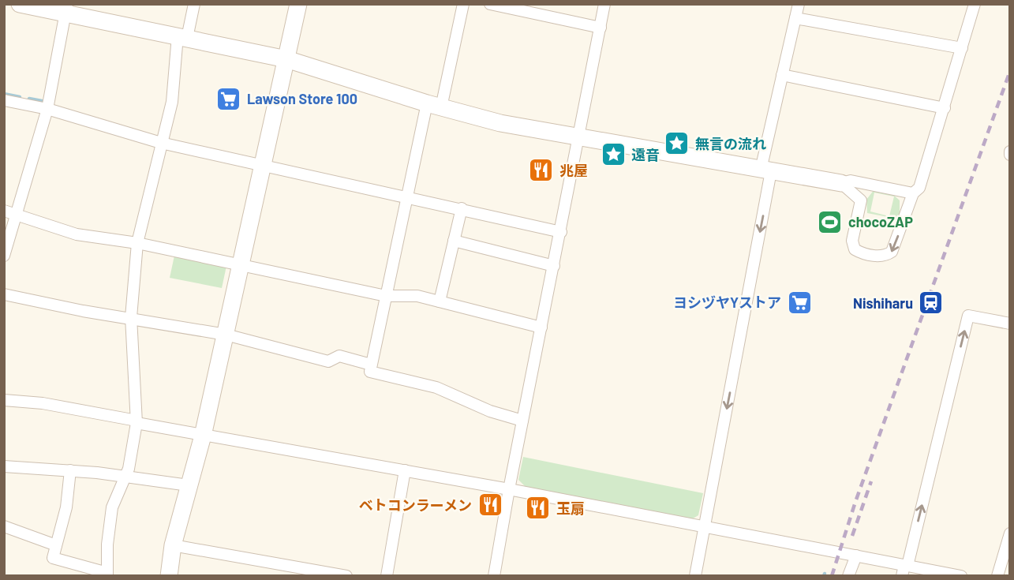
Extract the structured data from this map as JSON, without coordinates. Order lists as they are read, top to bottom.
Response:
{
  "places": {
    "supermarket": ["Lawson Store 100", "ヨシヅヤYストア"],
    "place": ["無言の流れ", "遠音"],
    "restaurant": ["兆屋", "ベトコンラーメン", "玉扇"],
    "sports": ["chocoZAP"],
    "station": ["Nishiharu"]
  }
}
